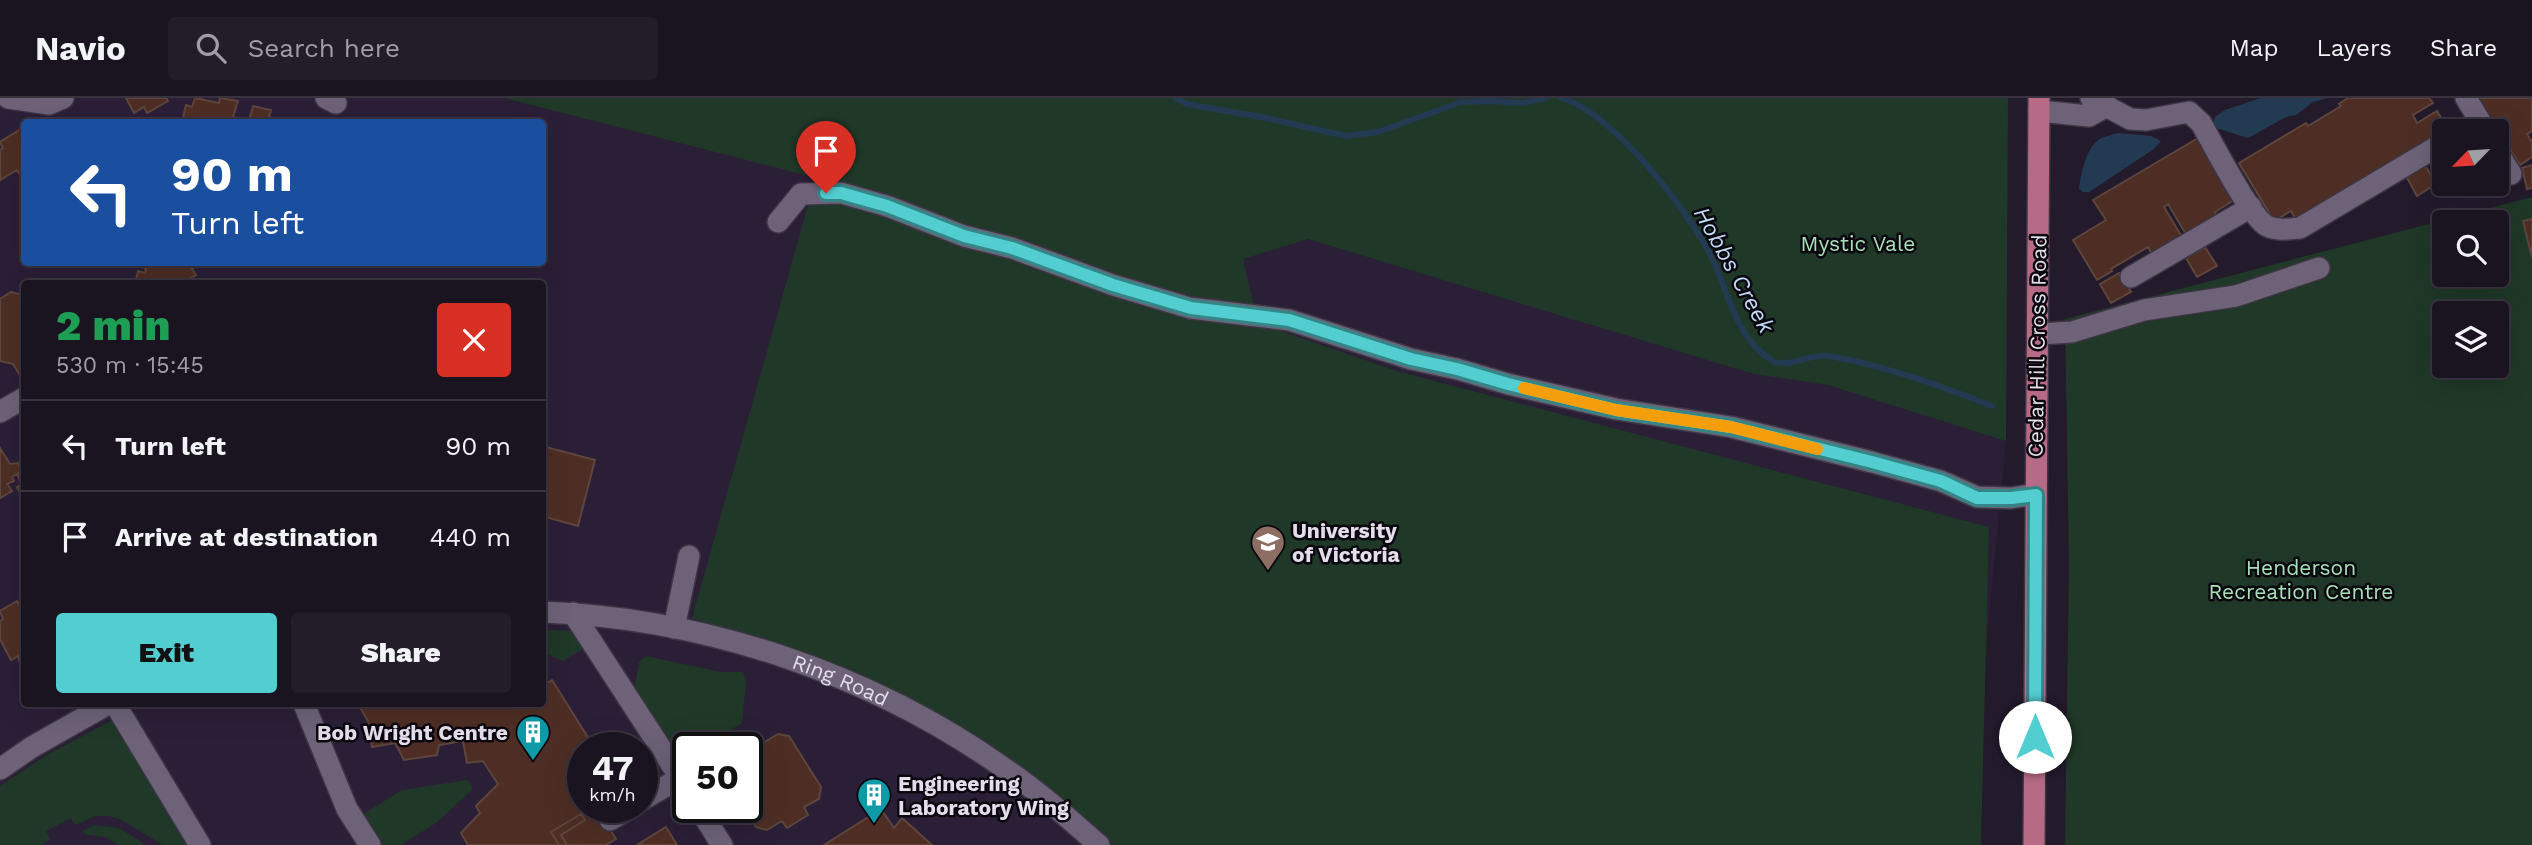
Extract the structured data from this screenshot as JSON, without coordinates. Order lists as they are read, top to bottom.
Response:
{
  "streets": {
    "main road": ["Cedar Hill Cross Road"],
    "street": ["Ring Road"]
  },
  "water": ["Hobbs Creek"],
  "parks": ["Mystic Vale", "Henderson Recreation Centre"],
  "places": {
    "school or university": ["University of Victoria"],
    "building": ["Bob Wright Centre", "Engineering Laboratory Wing"]
  },
  "north": "bottom left",
  "page": {
    "header": "Navio",
    "search": "Search here",
    "nav": ["Map", "Layers", "Share"],
    "turn": ["90 m", "Turn left"],
    "heading": ["2 min", "530 m · 15:45"],
    "list": [
      {
        "name": "Turn left",
        "value": "90 m"
      },
      {
        "name": "Arrive at destination",
        "value": "440 m"
      }
    ],
    "buttons": ["Exit", "Share"],
    "speed": "47 km/h",
    "limit": "50"
  }
}
